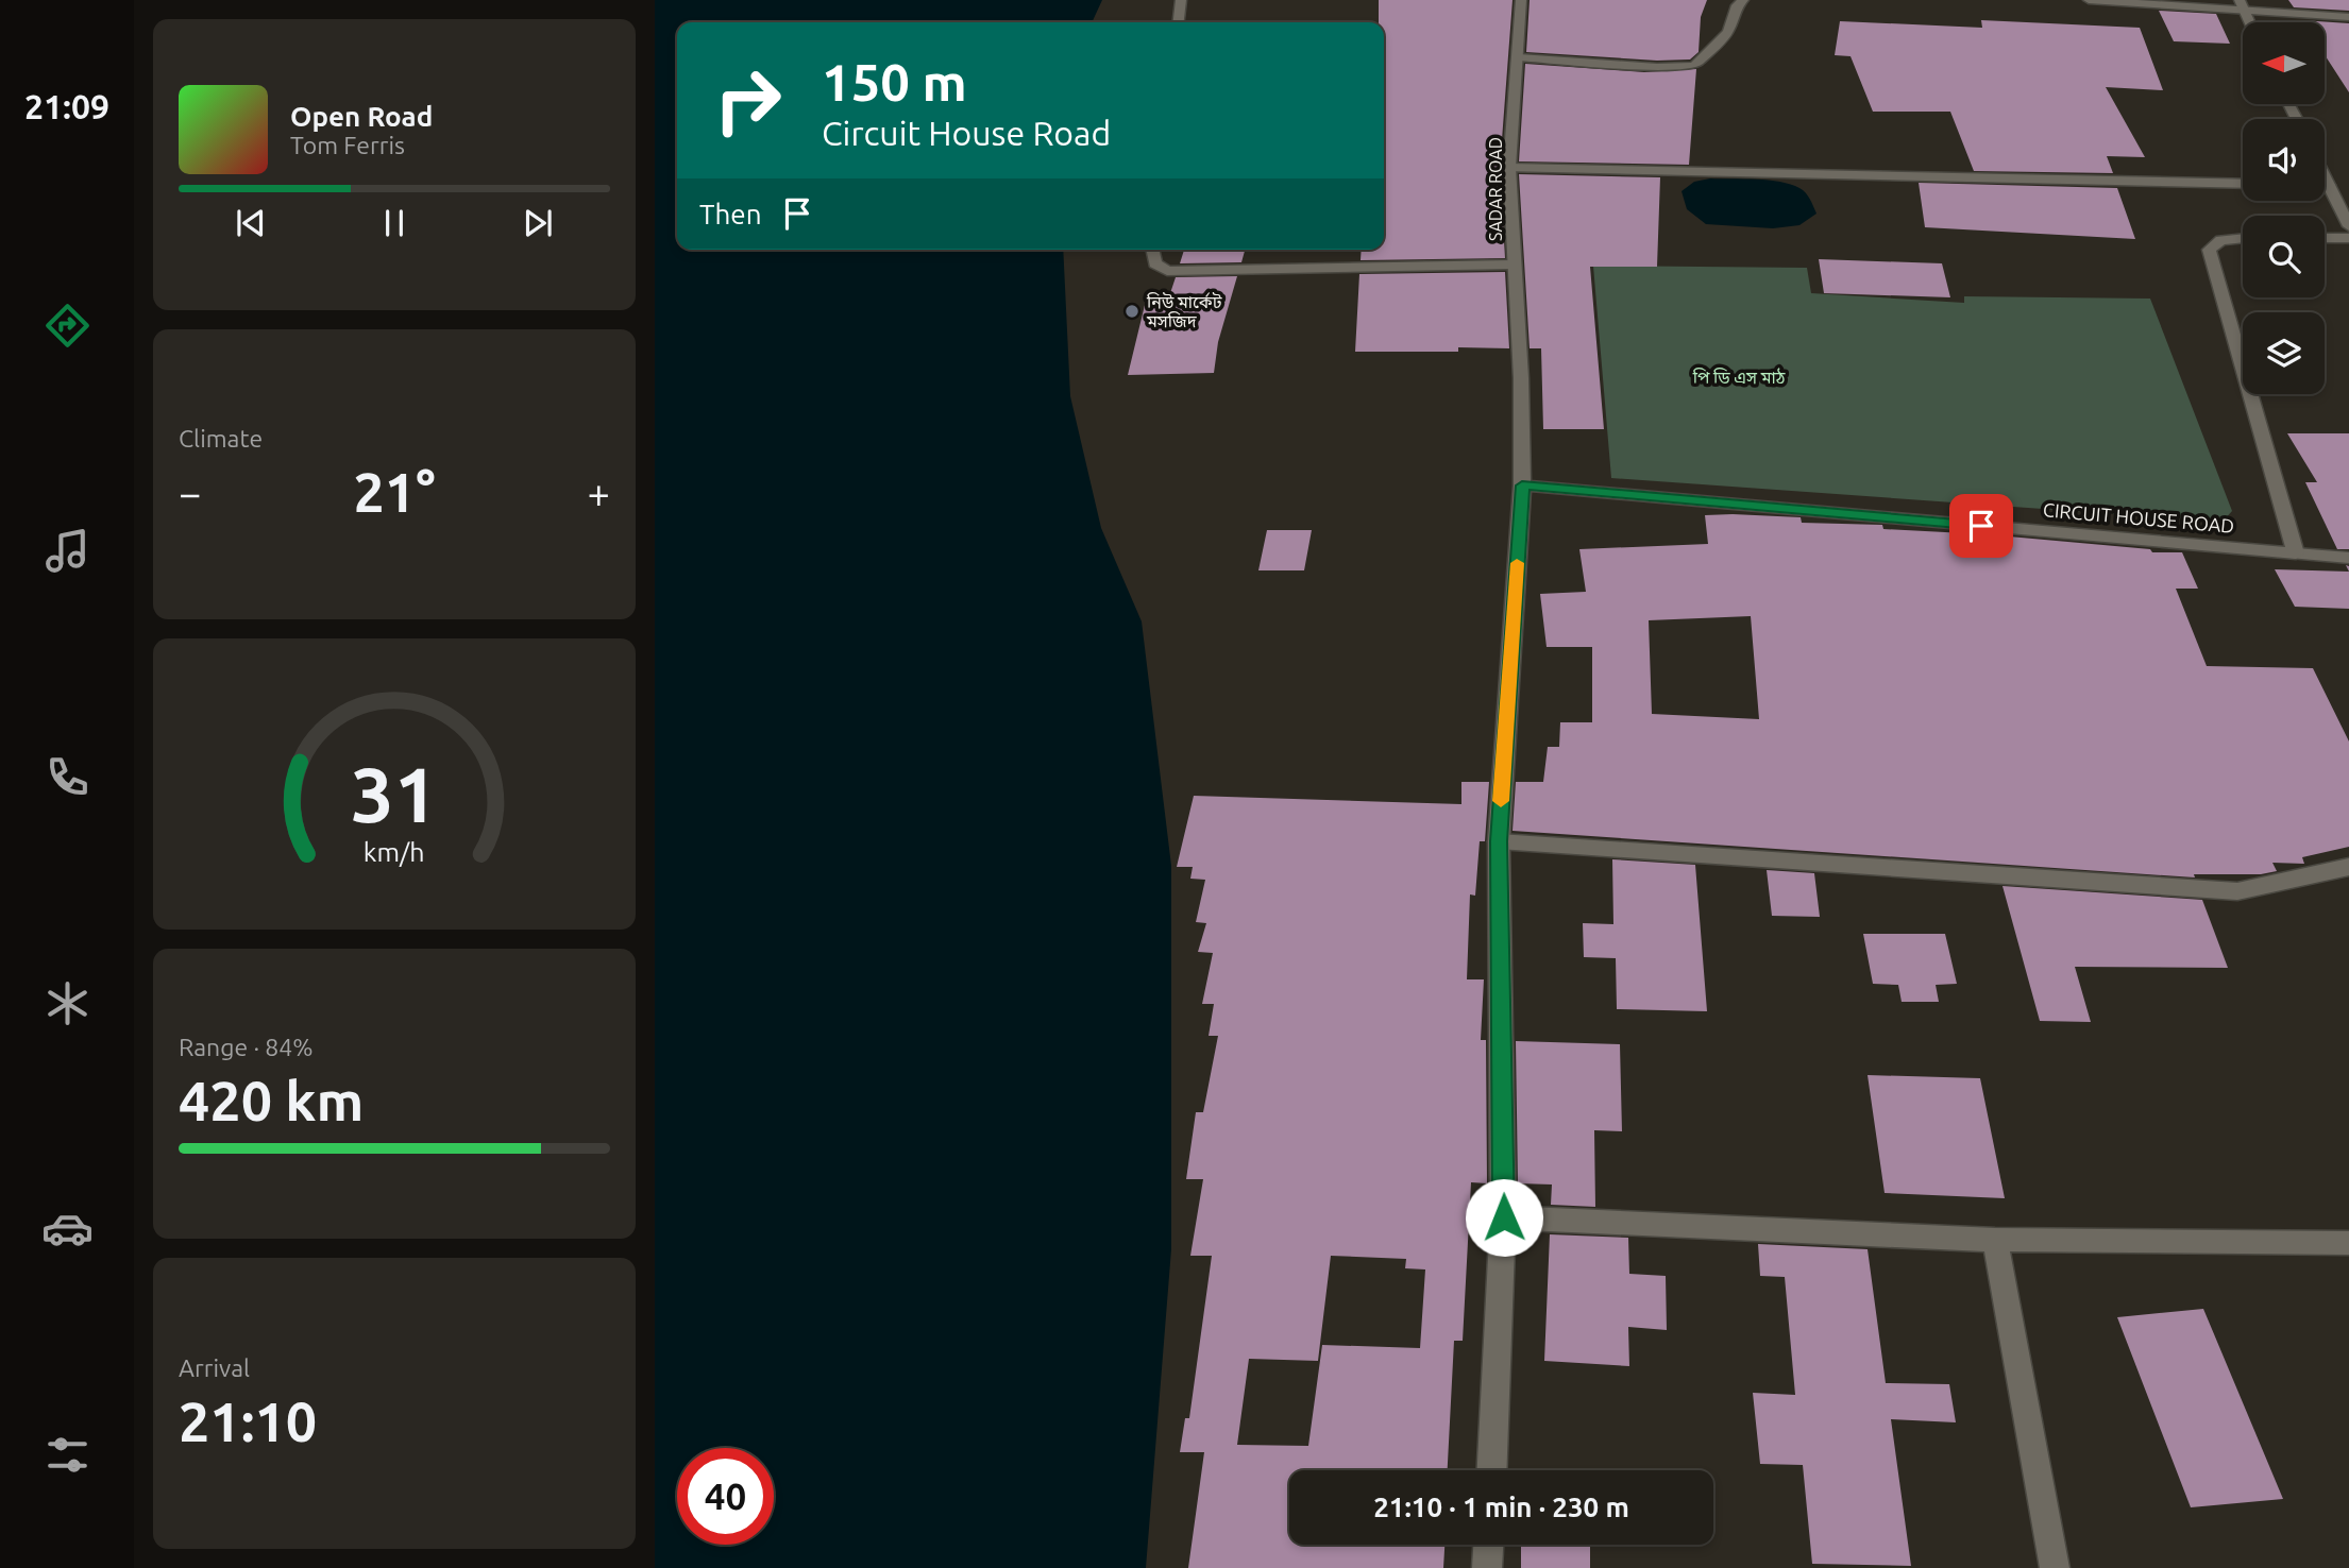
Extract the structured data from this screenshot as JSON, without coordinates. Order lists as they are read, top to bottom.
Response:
{
  "streets": {
    "street": ["SADAR ROAD", "CIRCUIT HOUSE ROAD"]
  },
  "crossings": [
    ["SADAR ROAD", "CIRCUIT HOUSE ROAD"]
  ],
  "parks": ["পি ডি এস মাঠ"],
  "places": ["নিউ মার্কেট মসজিদ"],
  "north": "left",
  "page": {
    "tabs": "21:09",
    "turn": ["150 m", "Circuit House Road"],
    "song": ["Open Road", "Tom Ferris"],
    "then": "Then",
    "tile": [
      "Climate",
      ["Range · 84%", "420 km"],
      ["Arrival", "21:10"]
    ],
    "heat": ["−", "21°", "+"],
    "limit": "40",
    "trip": "21:10 · 1 min · 230 m",
    "gauge": ["31", "km/h"]
  }
}
